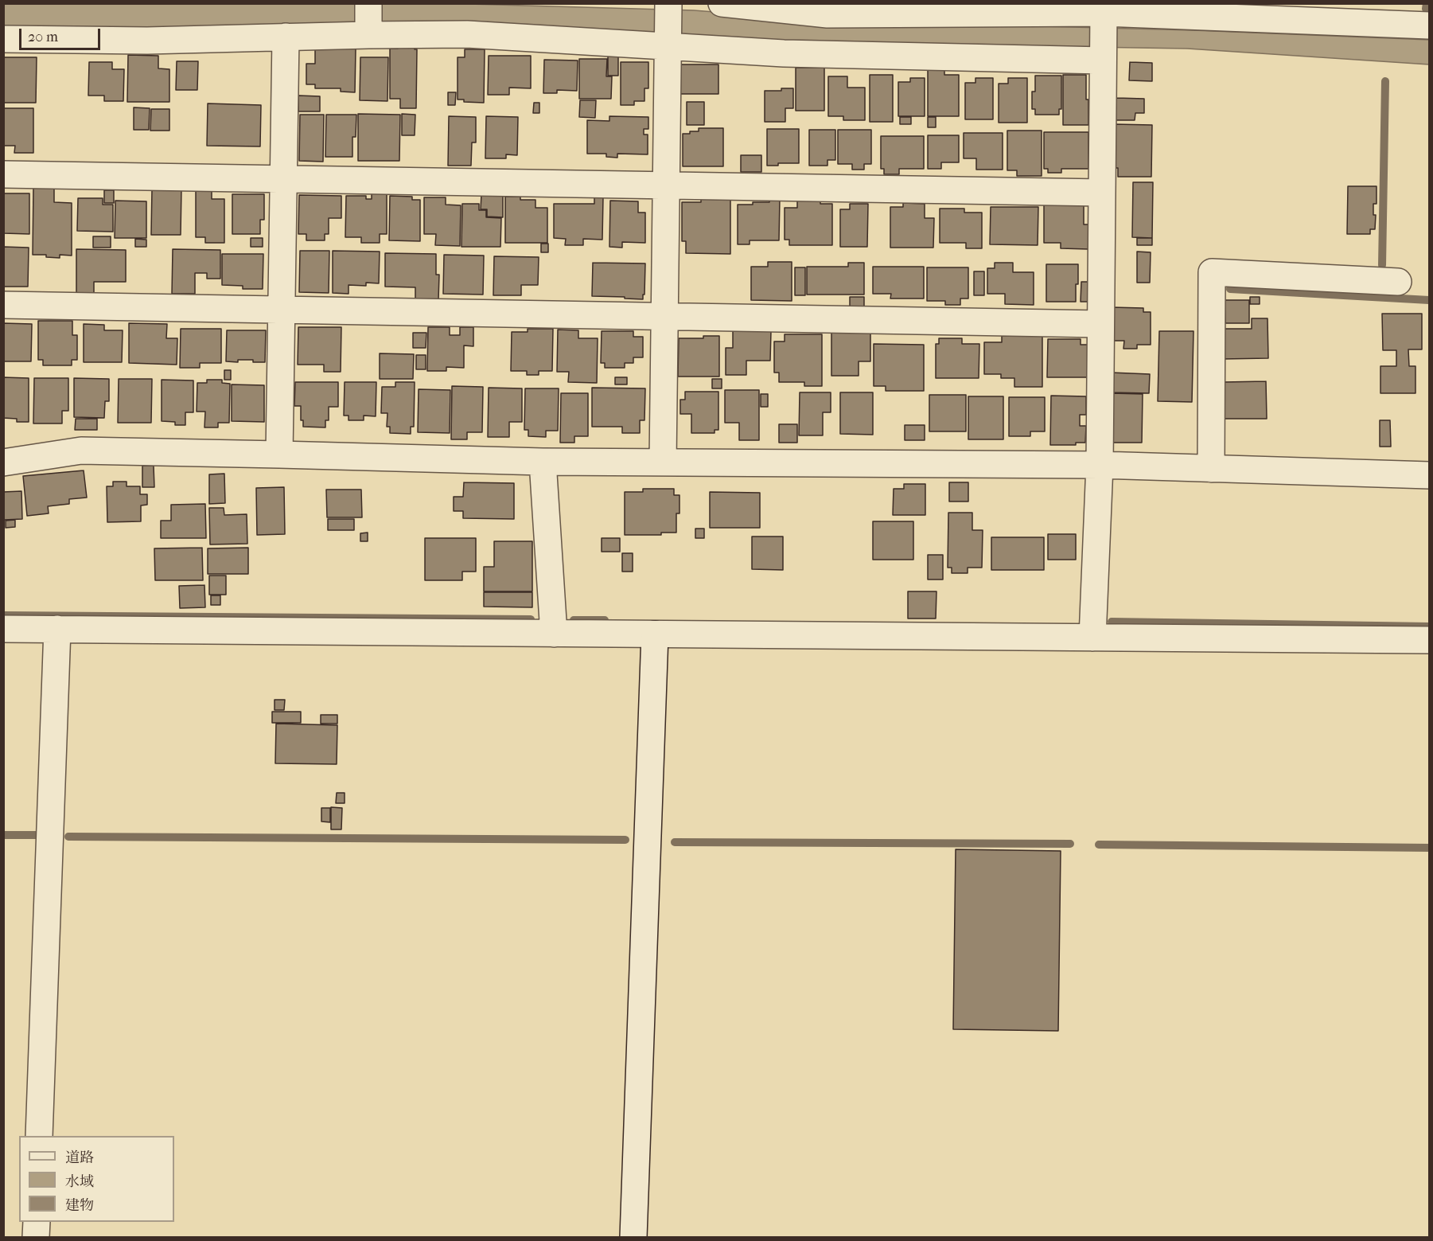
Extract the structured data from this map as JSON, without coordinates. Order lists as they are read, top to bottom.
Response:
{
  "legend": ["道路", "水域", "建物"],
  "scale_bar": "20 m"
}
